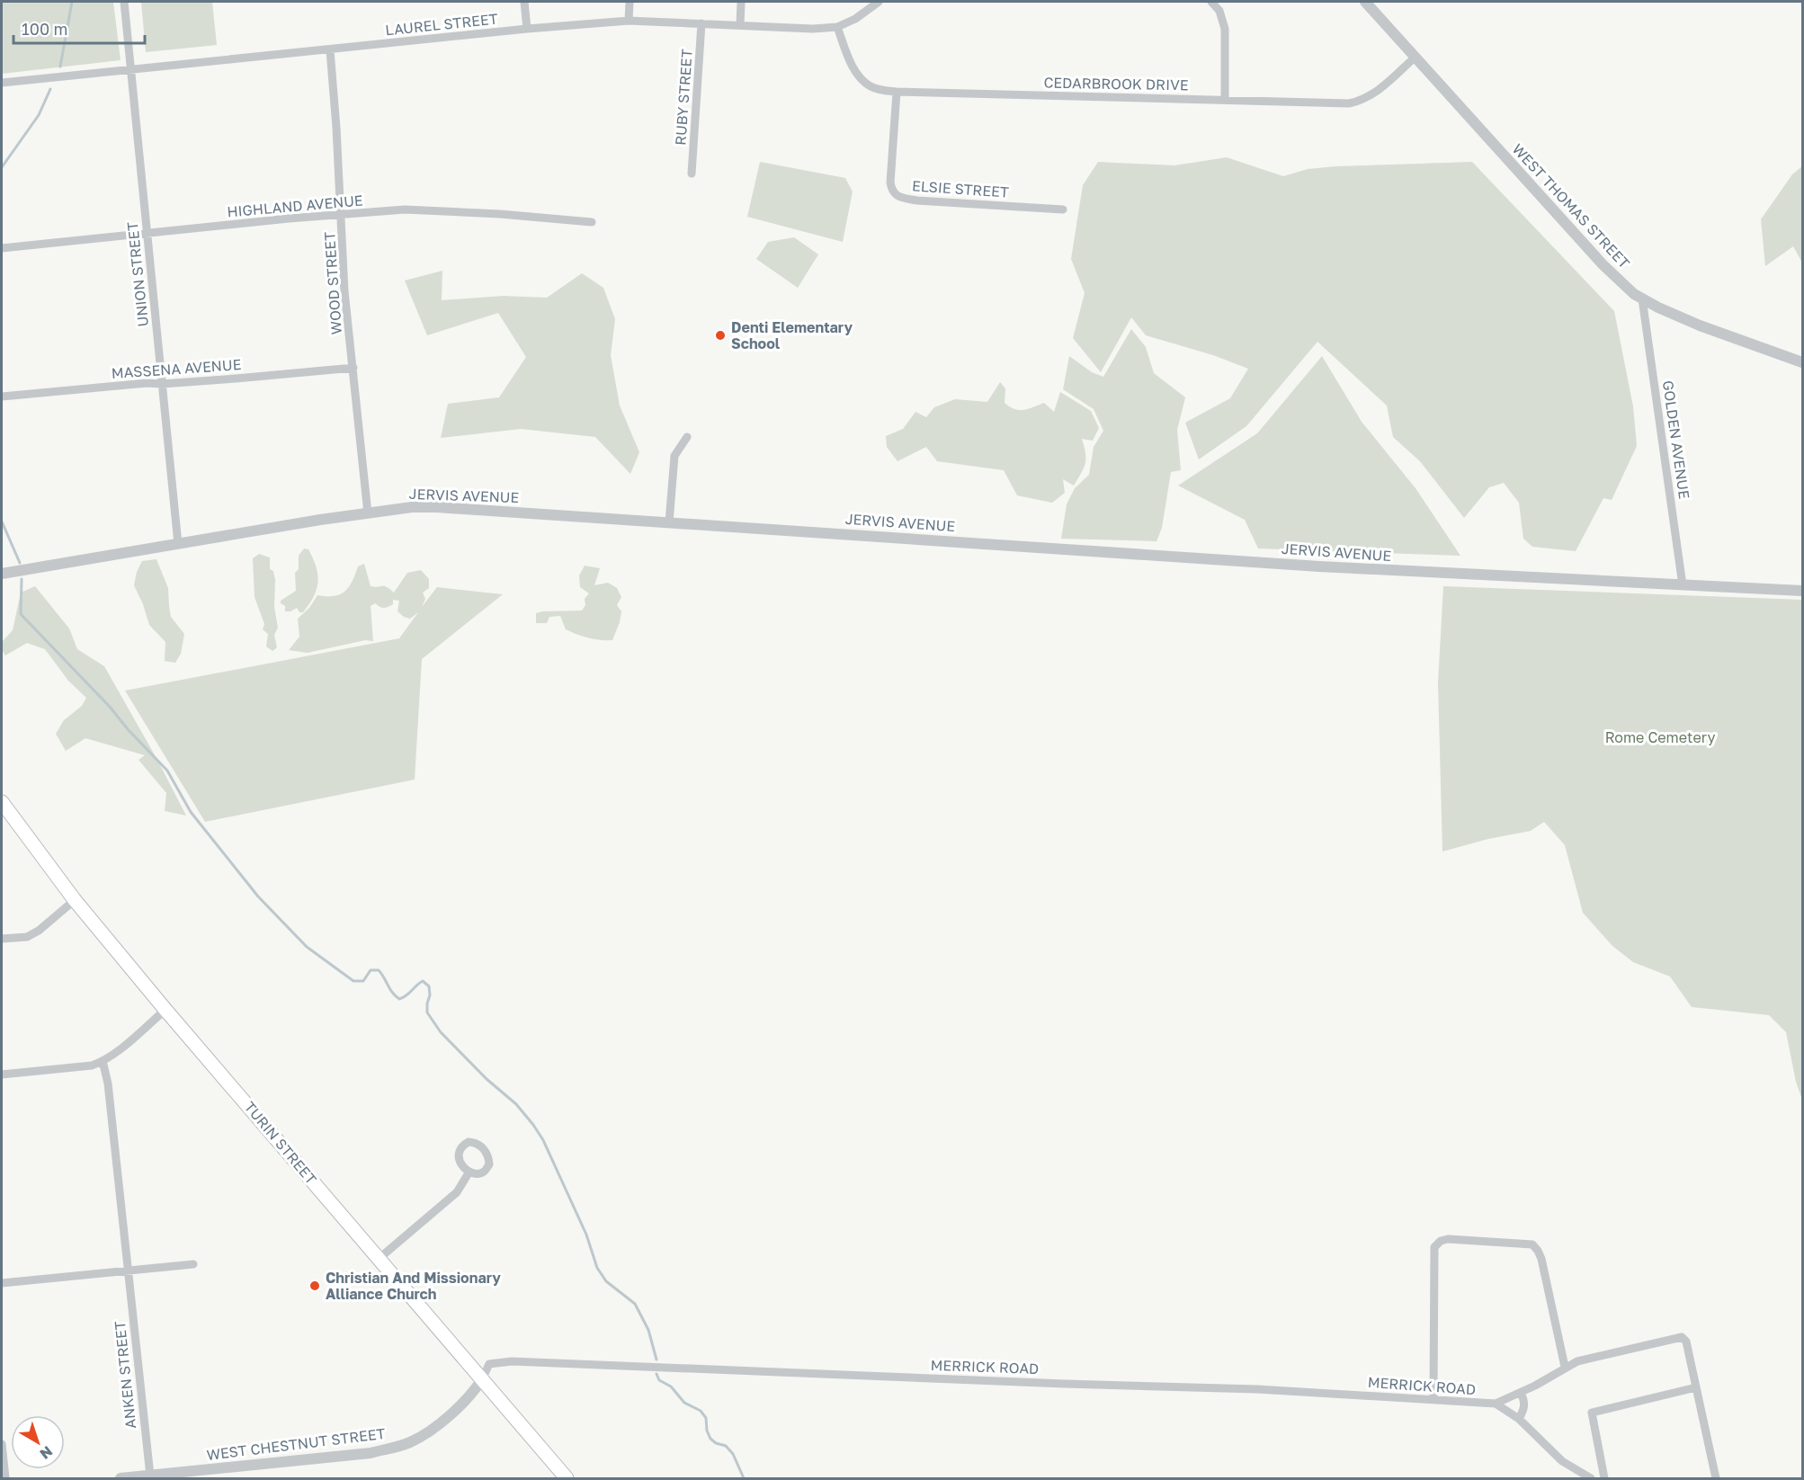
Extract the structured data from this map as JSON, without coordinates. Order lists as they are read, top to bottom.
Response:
{
  "streets": {
    "main road": ["TURIN STREET"],
    "street": [
      "LAUREL STREET",
      "CEDARBROOK DRIVE",
      "RUBY STREET",
      "ELSIE STREET",
      "HIGHLAND AVENUE",
      "WEST THOMAS STREET",
      "UNION STREET",
      "WOOD STREET",
      "MASSENA AVENUE",
      "GOLDEN AVENUE",
      "JERVIS AVENUE",
      "MERRICK ROAD",
      "ANKEN STREET",
      "WEST CHESTNUT STREET"
    ]
  },
  "crossings": [
    ["LAUREL STREET", "CEDARBROOK DRIVE"],
    ["LAUREL STREET", "RUBY STREET"],
    ["LAUREL STREET", "UNION STREET"],
    ["LAUREL STREET", "WOOD STREET"],
    ["CEDARBROOK DRIVE", "ELSIE STREET"],
    ["CEDARBROOK DRIVE", "WEST THOMAS STREET"],
    ["HIGHLAND AVENUE", "UNION STREET"],
    ["HIGHLAND AVENUE", "WOOD STREET"],
    ["WEST THOMAS STREET", "GOLDEN AVENUE"],
    ["UNION STREET", "MASSENA AVENUE"],
    ["UNION STREET", "JERVIS AVENUE"],
    ["WOOD STREET", "MASSENA AVENUE"],
    ["WOOD STREET", "JERVIS AVENUE"],
    ["GOLDEN AVENUE", "JERVIS AVENUE"],
    ["TURIN STREET", "MERRICK ROAD"],
    ["TURIN STREET", "WEST CHESTNUT STREET"],
    ["MERRICK ROAD", "WEST CHESTNUT STREET"],
    ["ANKEN STREET", "WEST CHESTNUT STREET"]
  ],
  "parks": ["Rome Cemetery"],
  "places": ["Denti Elementary School", "Christian And Missionary Alliance Church"],
  "scale_bar": "100 m",
  "north": "bottom right"
}
